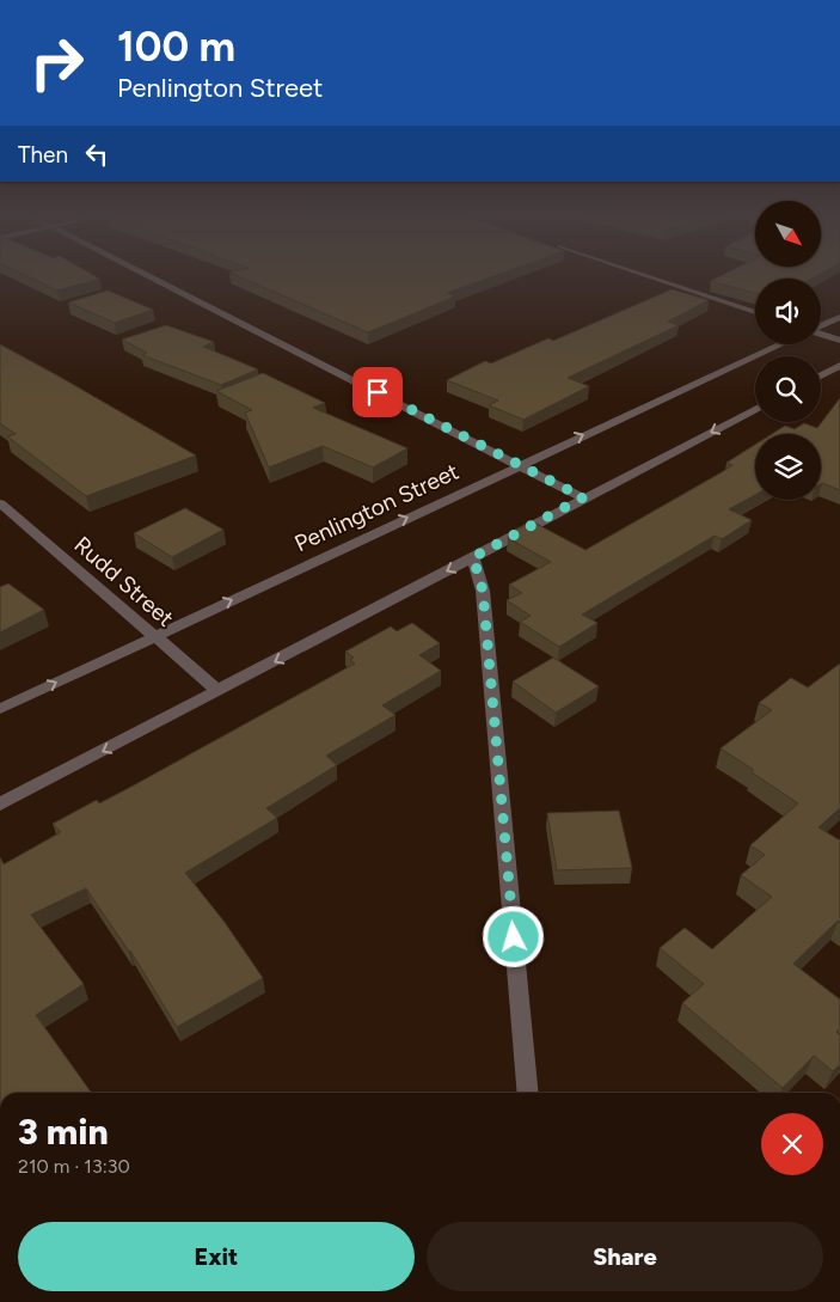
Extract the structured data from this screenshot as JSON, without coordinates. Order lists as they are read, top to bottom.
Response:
{
  "streets": {
    "street": ["Penlington Street", "Rudd Street"]
  },
  "crossings": [
    ["Penlington Street", "Rudd Street"]
  ],
  "north": "bottom right",
  "page": {
    "turn": ["100 m", "Penlington Street"],
    "then": "Then",
    "heading": ["3 min", "210 m · 13:30"],
    "buttons": ["Exit", "Share"]
  }
}
